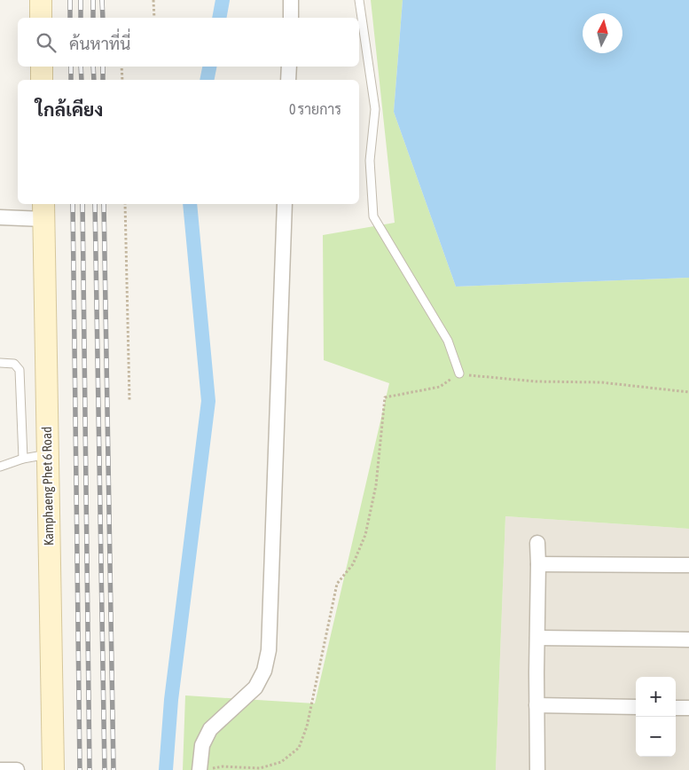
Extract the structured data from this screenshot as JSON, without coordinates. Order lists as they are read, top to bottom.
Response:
{
  "streets": {
    "main road": ["Kamphaeng Phet 6 Road"]
  },
  "north": "top",
  "page": {
    "search": "ค้นหาที่นี่",
    "heading": ["ใกล้เคียง", "0 รายการ"],
    "map_buttons": ["+", "−"]
  }
}
